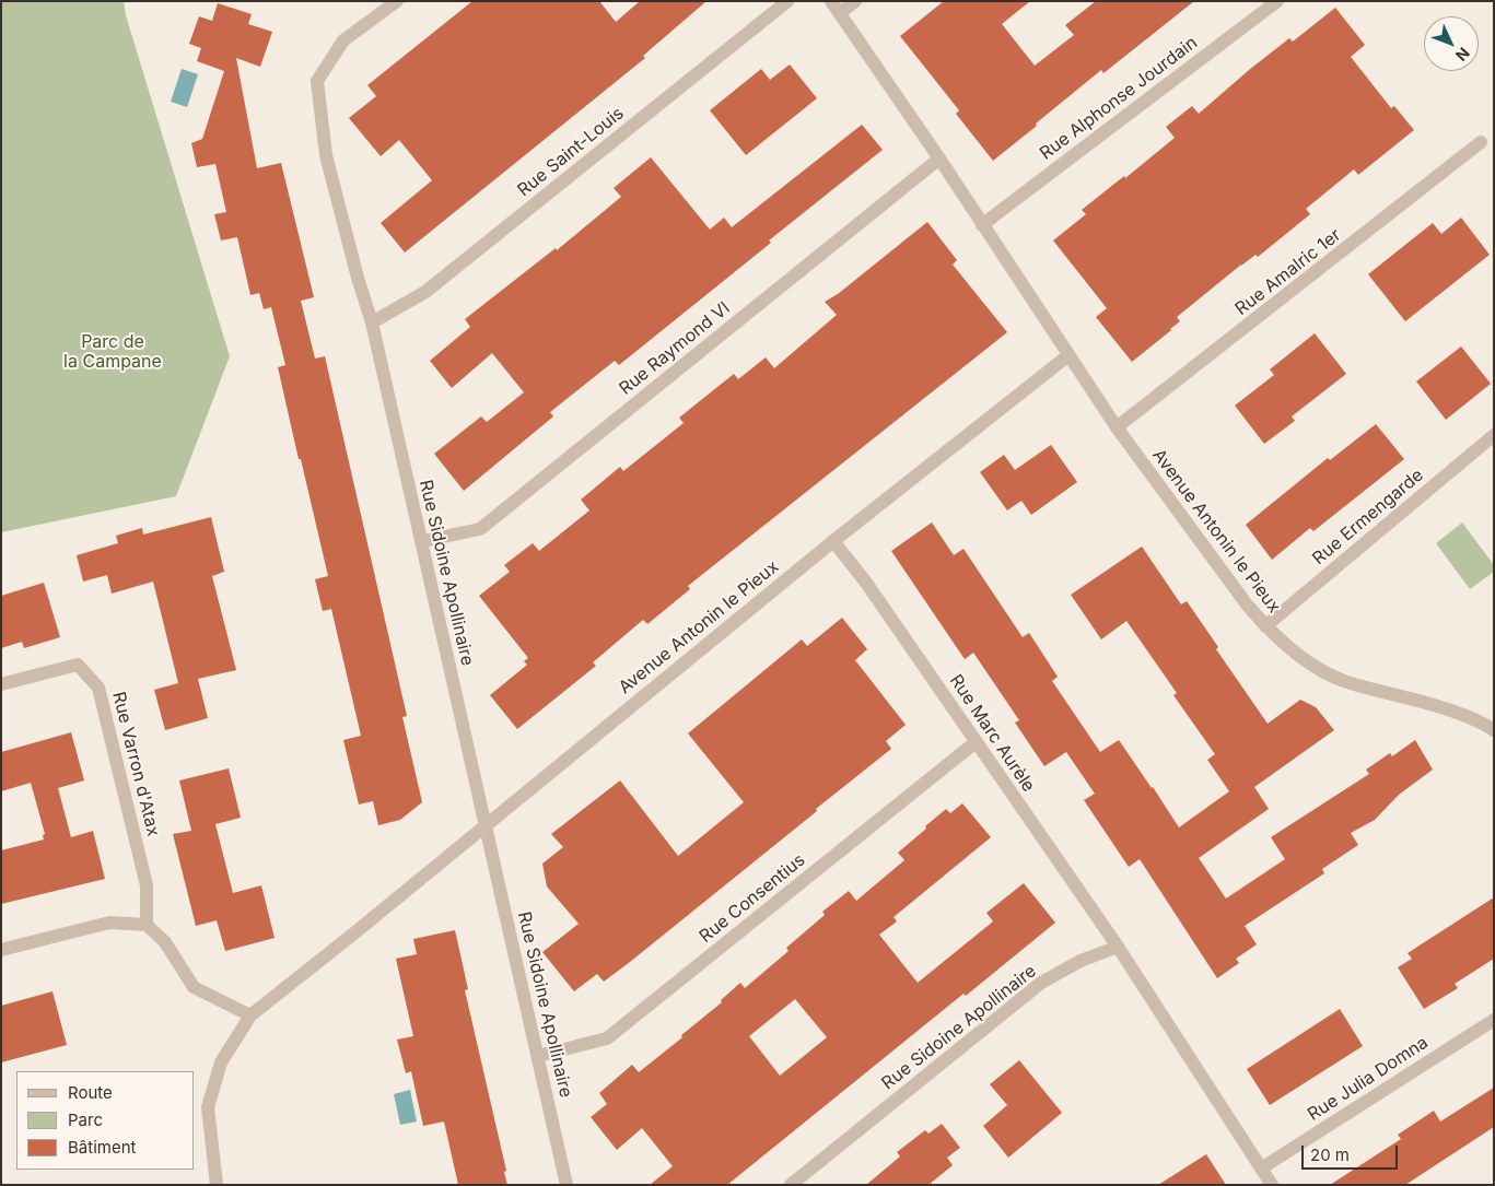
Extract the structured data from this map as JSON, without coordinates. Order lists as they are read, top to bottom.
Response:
{
  "streets": {
    "street": [
      "Rue Alphonse Jourdain",
      "Rue Saint-Louis",
      "Rue Amalric 1er",
      "Rue Raymond VI",
      "Rue Ermengarde",
      "Avenue Antonin le Pieux",
      "Rue Sidoine Apollinaire",
      "Rue Marc Aurèle",
      "Rue Varron d'Atax",
      "Rue Consentius",
      "Rue Julia Domna"
    ]
  },
  "crossings": [
    ["Rue Alphonse Jourdain", "Avenue Antonin le Pieux"],
    ["Rue Saint-Louis", "Rue Sidoine Apollinaire"],
    ["Rue Amalric 1er", "Avenue Antonin le Pieux"],
    ["Rue Raymond VI", "Avenue Antonin le Pieux"],
    ["Rue Raymond VI", "Rue Sidoine Apollinaire"],
    ["Rue Ermengarde", "Avenue Antonin le Pieux"],
    ["Avenue Antonin le Pieux", "Rue Sidoine Apollinaire"],
    ["Avenue Antonin le Pieux", "Rue Marc Aurèle"],
    ["Rue Sidoine Apollinaire", "Rue Marc Aurèle"],
    ["Rue Sidoine Apollinaire", "Rue Consentius"],
    ["Rue Marc Aurèle", "Rue Consentius"]
  ],
  "parks": ["Parc de la Campane"],
  "legend": ["Route", "Parc", "Bâtiment"],
  "scale_bar": "20 m",
  "north": "bottom right"
}
